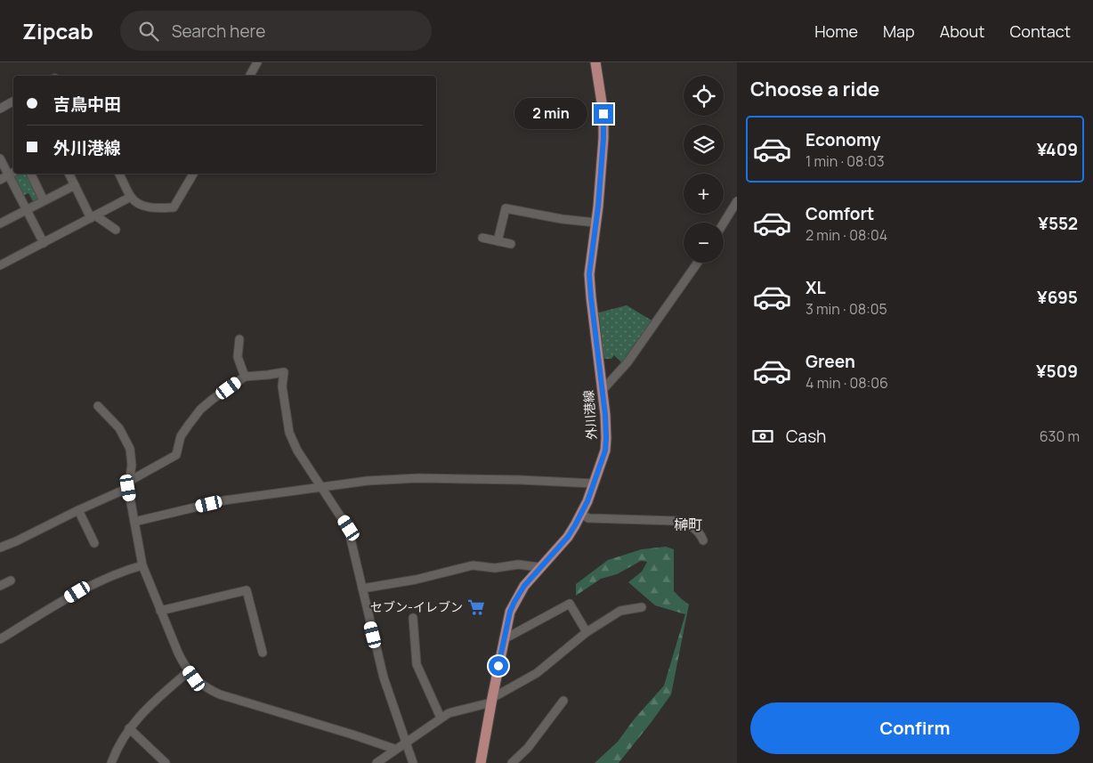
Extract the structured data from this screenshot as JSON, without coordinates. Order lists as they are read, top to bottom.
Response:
{
  "streets": {
    "main road": ["外川港線"]
  },
  "districts": ["榊町"],
  "places": {
    "supermarket": ["セブン-イレブン"]
  },
  "page": {
    "header": "Zipcab",
    "search": "Search here",
    "nav": [
      "Home",
      "Map",
      "About",
      "Contact"
    ],
    "heading": "Choose a ride",
    "map_buttons": ["+", "−"],
    "banner": ["吉鳥中田", "外川港線"],
    "bubble": "2 min",
    "list": [
      {
        "name": "Economy",
        "note": "1 min · 08:03",
        "value": "¥409"
      },
      {
        "name": "Comfort",
        "note": "2 min · 08:04",
        "value": "¥552"
      },
      {
        "name": "XL",
        "note": "3 min · 08:05",
        "value": "¥695"
      },
      {
        "name": "Green",
        "note": "4 min · 08:06",
        "value": "¥509"
      }
    ],
    "pay": ["Cash", "630 m"],
    "buttons": "Confirm"
  }
}
